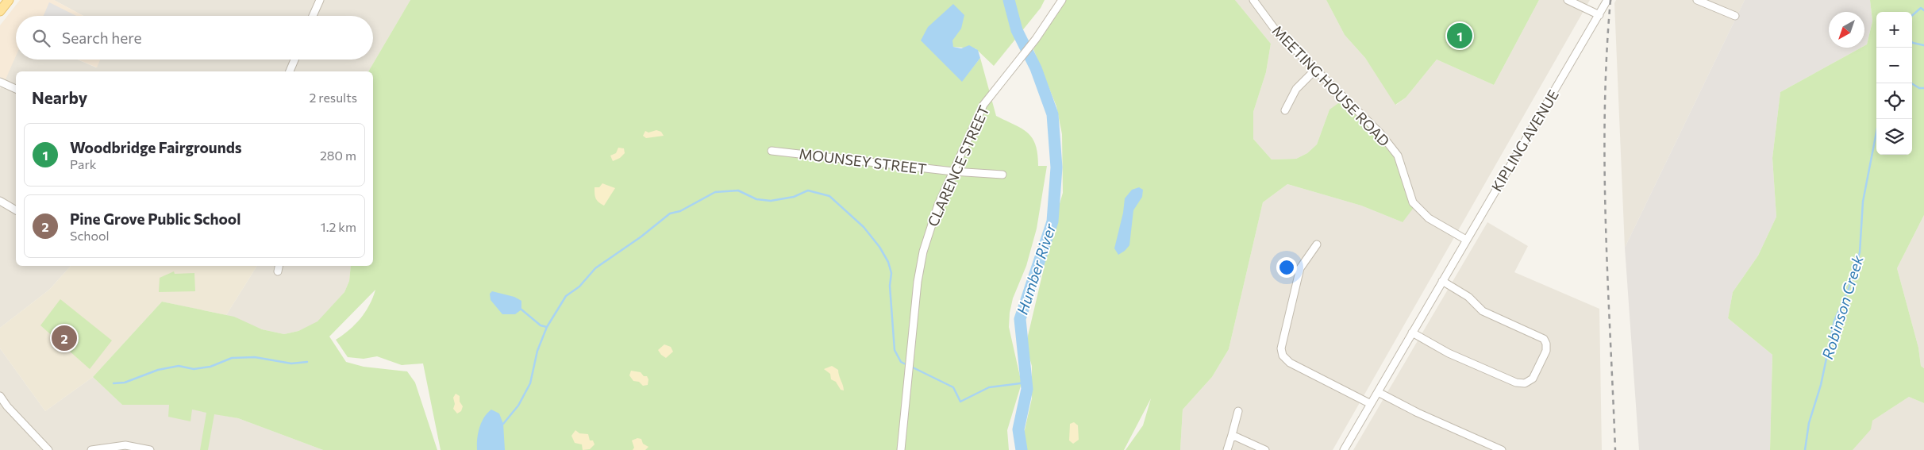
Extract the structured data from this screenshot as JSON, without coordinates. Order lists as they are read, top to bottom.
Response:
{
  "streets": {
    "street": [
      "MEETING HOUSE ROAD",
      "KIPLING AVENUE",
      "MOUNSEY STREET",
      "CLARENCE STREET"
    ]
  },
  "crossings": [
    ["MEETING HOUSE ROAD", "KIPLING AVENUE"],
    ["MOUNSEY STREET", "CLARENCE STREET"]
  ],
  "water": ["Humber River", "Robinson Creek"],
  "north": "bottom left",
  "page": {
    "map_buttons": ["+", "−"],
    "search": "Search here",
    "pins": ["1", "2"],
    "heading": ["Nearby", "2 results"],
    "list": [
      {
        "mark": "1",
        "name": "Woodbridge Fairgrounds",
        "note": "Park",
        "value": "280 m"
      },
      {
        "mark": "2",
        "name": "Pine Grove Public School",
        "note": "School",
        "value": "1.2 km"
      }
    ]
  }
}
